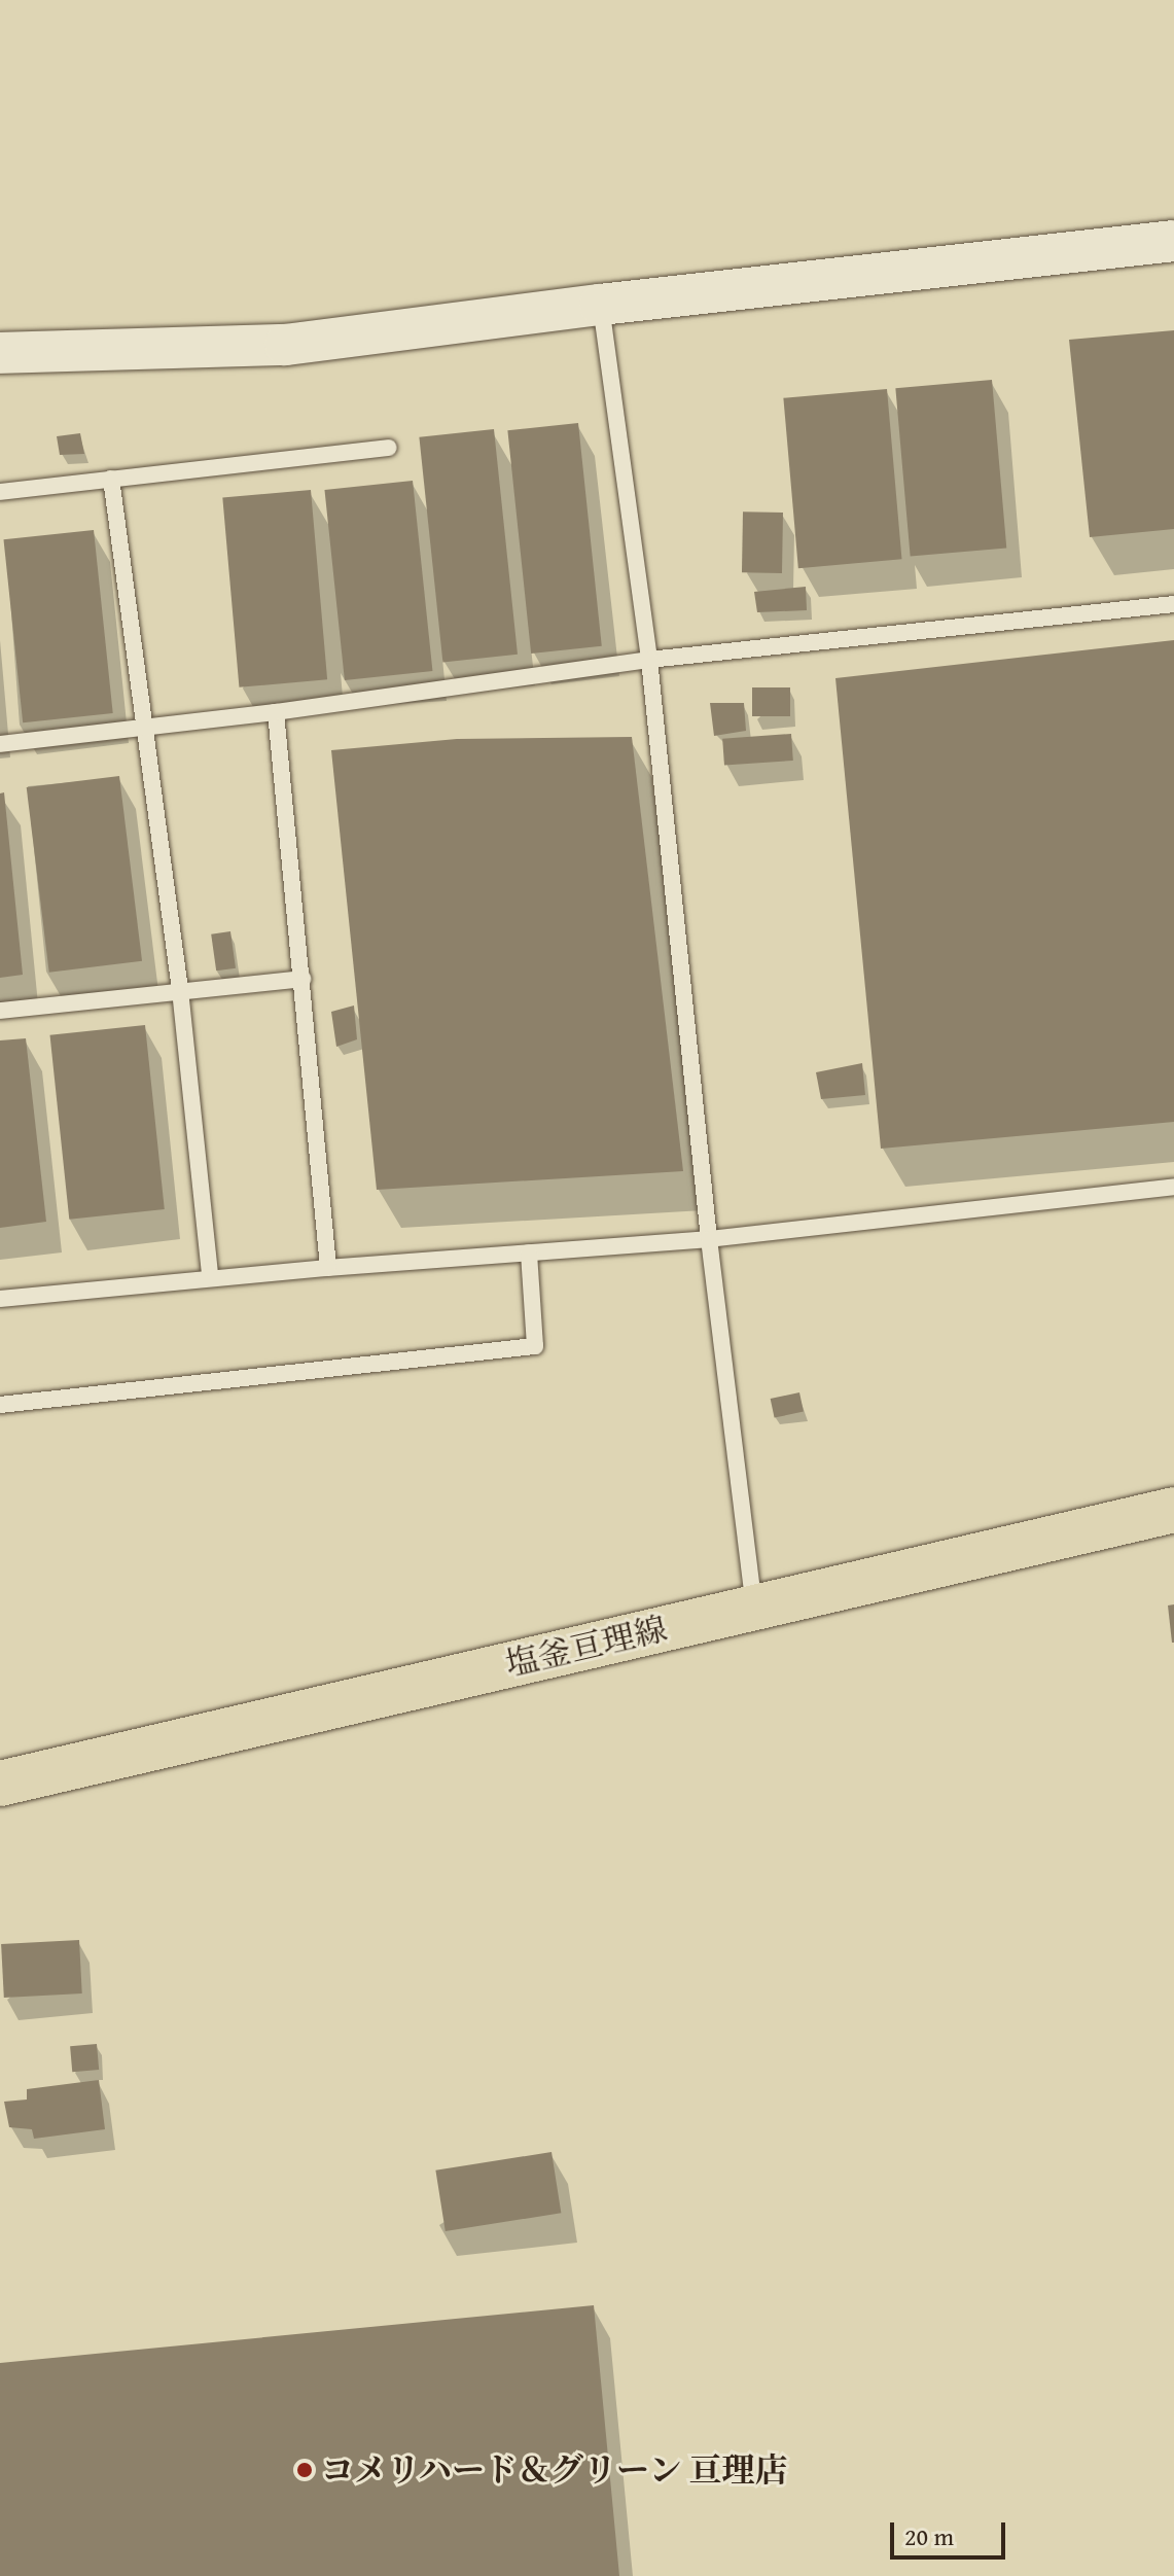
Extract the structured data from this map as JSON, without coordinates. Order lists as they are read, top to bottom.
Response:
{
  "streets": {
    "main road": ["塩釜亘理線"]
  },
  "places": ["コメリハード＆グリーン 亘理店"],
  "scale_bar": "20 m"
}
